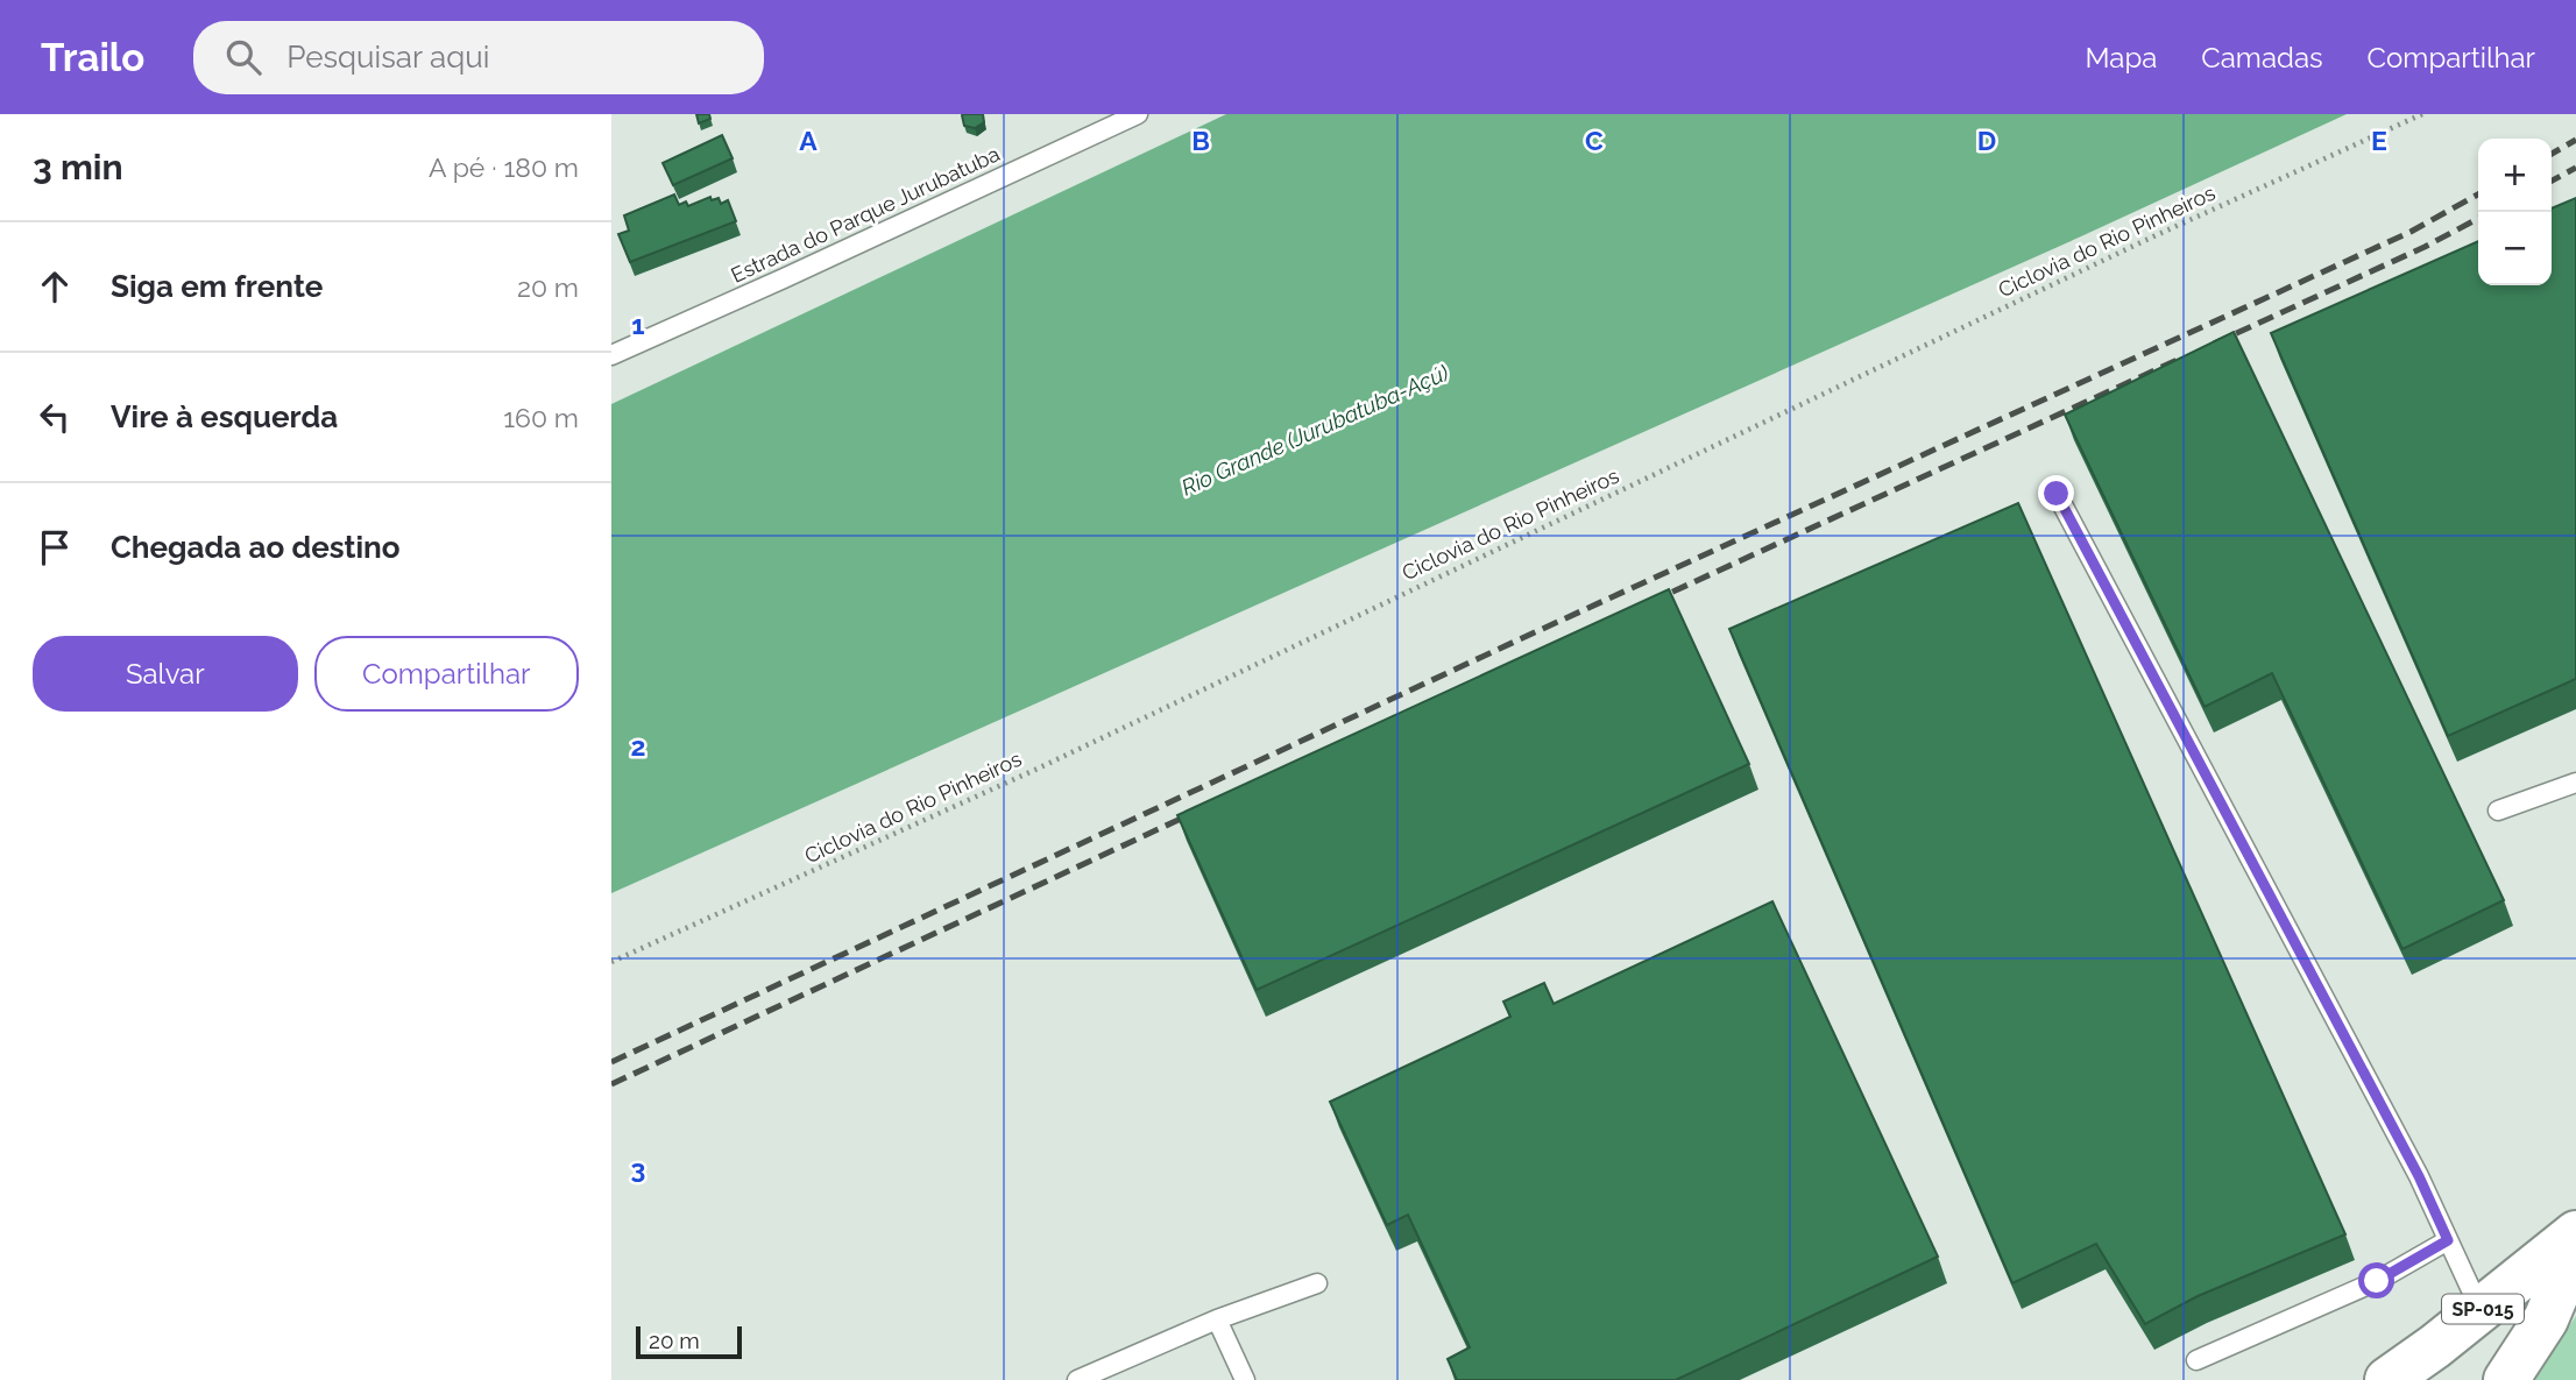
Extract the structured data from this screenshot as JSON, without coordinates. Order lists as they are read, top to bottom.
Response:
{
  "streets": {
    "highway": ["SP-015"],
    "lane": ["Estrada do Parque Jurubatuba"],
    "path": ["Ciclovia do Rio Pinheiros"]
  },
  "water": ["Rio Grande (Jurubatuba-Açú)"],
  "scale_bar": "20 m",
  "page": {
    "header": "Trailo",
    "search": "Pesquisar aqui",
    "nav": ["Mapa", "Camadas", "Compartilhar"],
    "heading": ["3 min", "A pé · 180 m"],
    "map_buttons": ["+", "−"],
    "list": [
      ["Siga em frente", "20 m"],
      ["Vire à esquerda", "160 m"],
      "Chegada ao destino"
    ],
    "buttons": ["Salvar", "Compartilhar"],
    "scale": "20 m"
  },
  "grid": {
    "columns": [
      "A",
      "B",
      "C",
      "D",
      "E"
    ],
    "rows": ["1", "2", "3"]
  }
}
